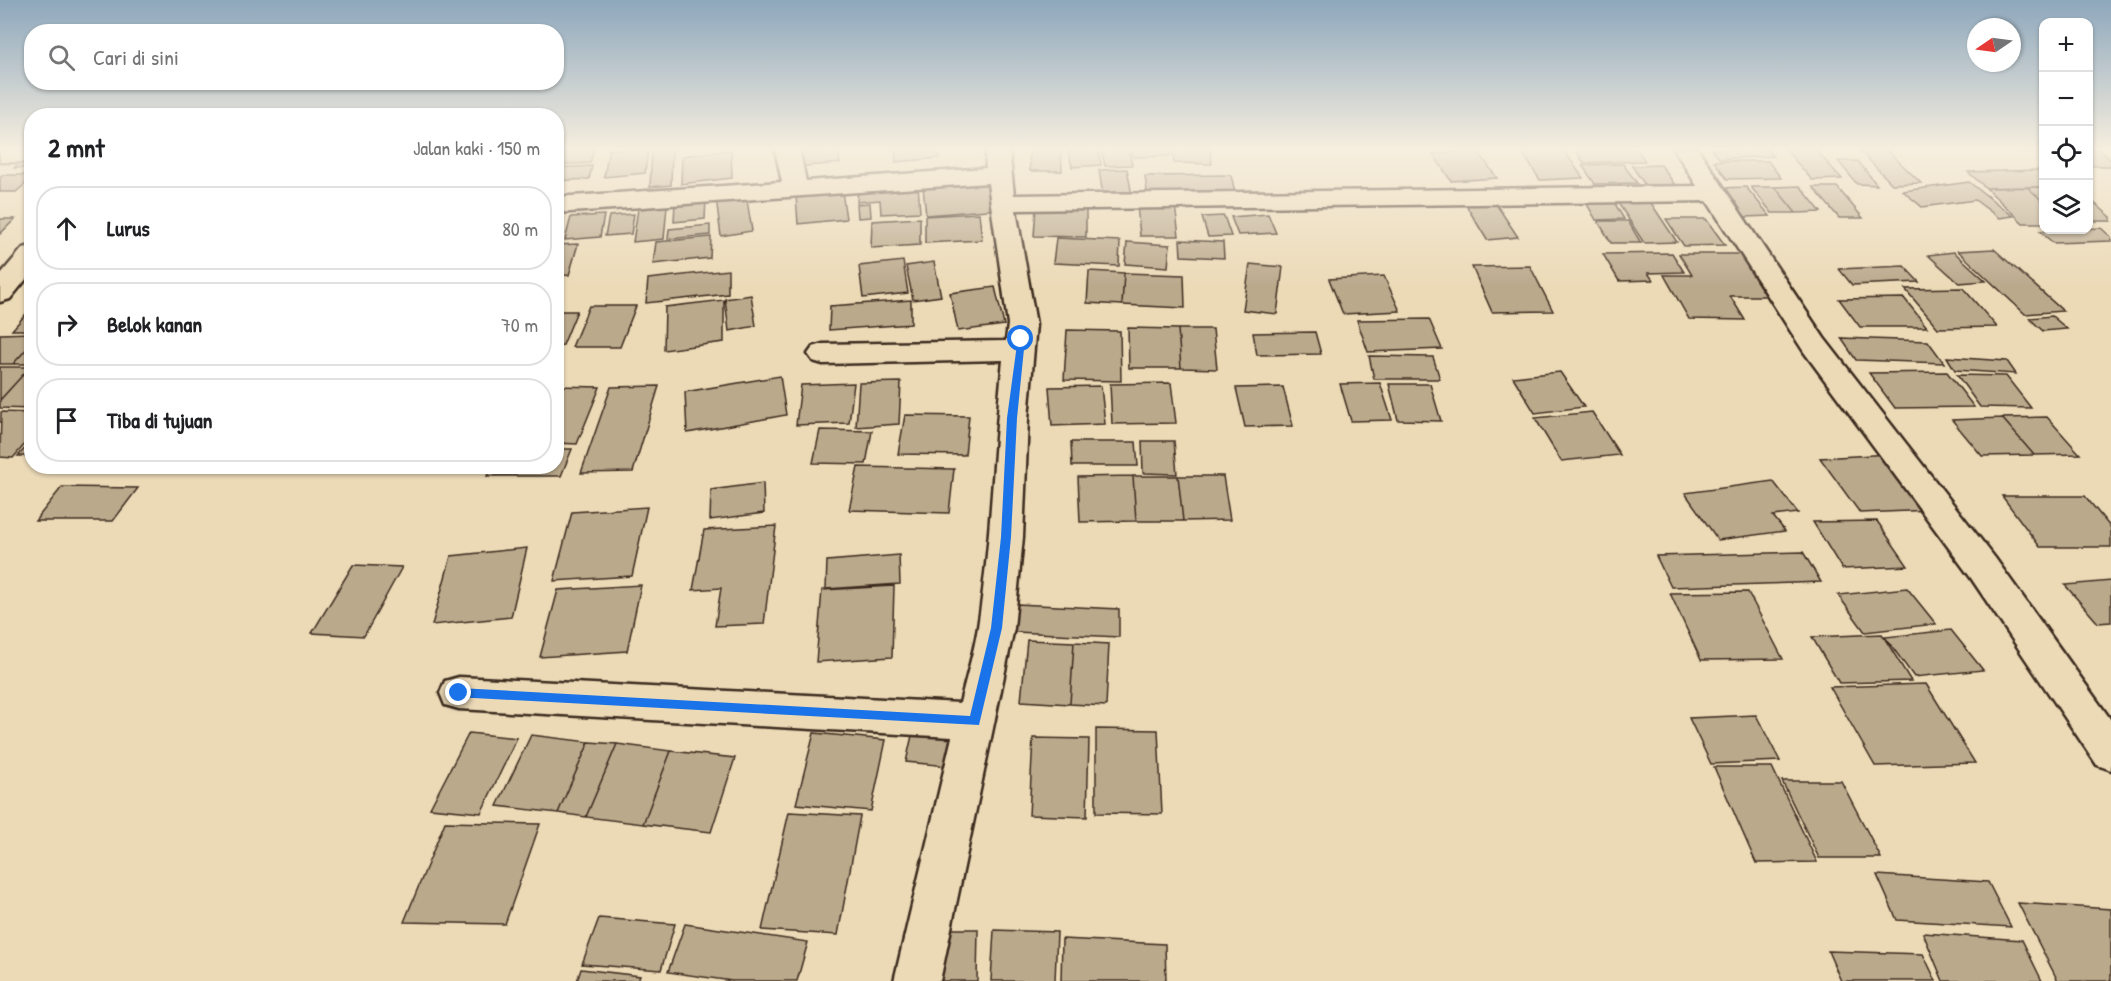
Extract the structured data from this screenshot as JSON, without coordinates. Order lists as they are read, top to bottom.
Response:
{
  "north": "left",
  "page": {
    "map_buttons": ["+", "−"],
    "search": "Cari di sini",
    "heading": ["2 mnt", "Jalan kaki · 150 m"],
    "list": [
      ["Lurus", "80 m"],
      ["Belok kanan", "70 m"],
      "Tiba di tujuan"
    ]
  }
}
